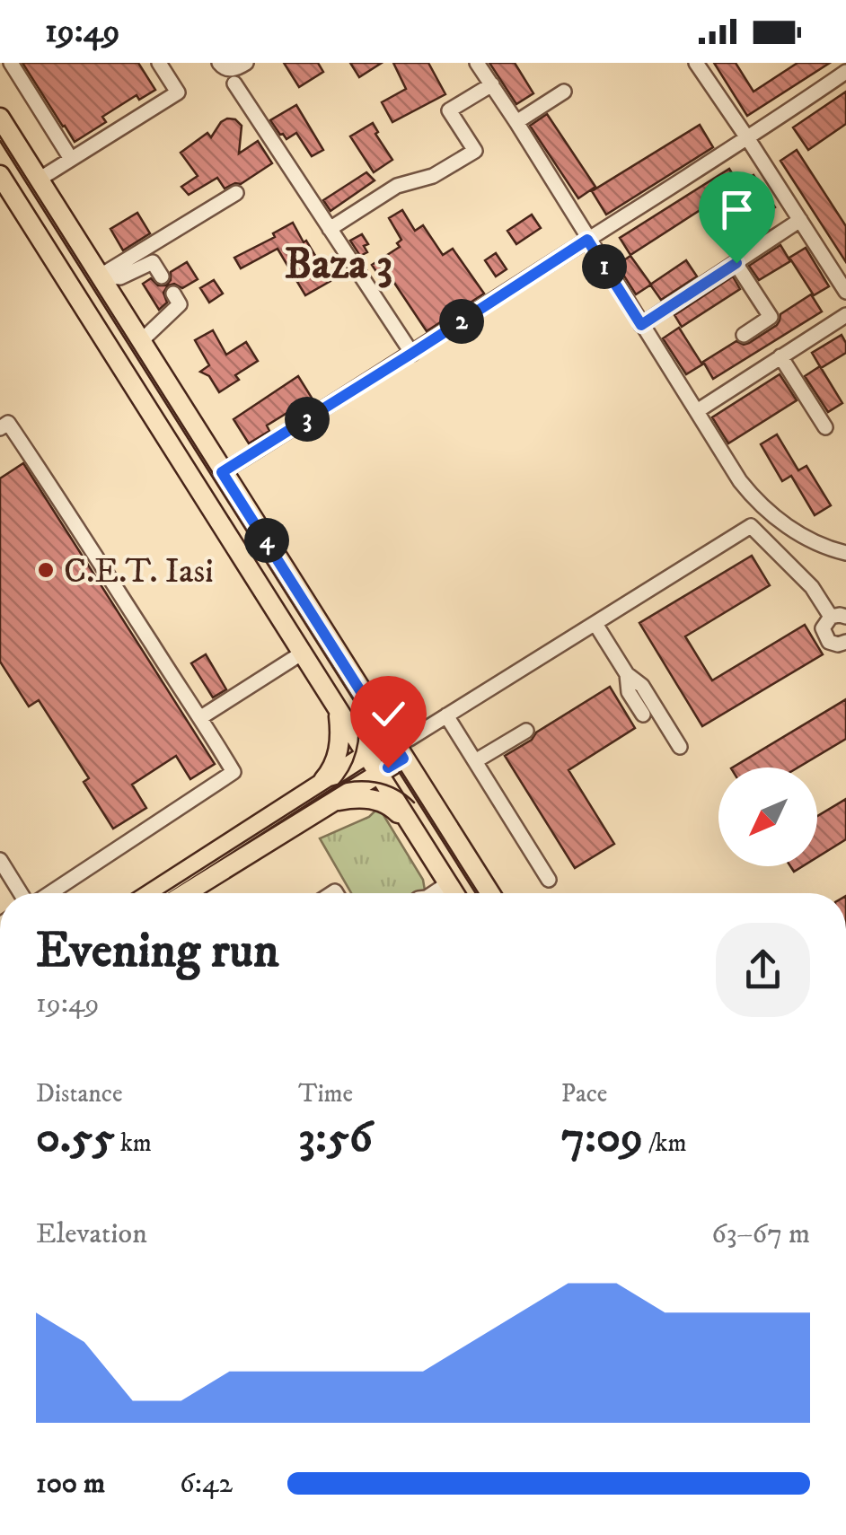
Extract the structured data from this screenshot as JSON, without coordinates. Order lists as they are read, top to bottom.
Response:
{
  "districts": ["Baza 3"],
  "places": ["C.E.T. Iasi"],
  "north": "bottom left",
  "page": {
    "status": "19:49",
    "pins": [
      "1",
      "2",
      "3",
      "4"
    ],
    "heading": ["Evening run", "19:49"],
    "stats": [
      ["Distance", "0.55 km"],
      ["Time", "3:56"],
      ["Pace", "7:09 /km"]
    ],
    "chart": ["Elevation", "63–67 m"],
    "list": [
      {
        "name": "100 m",
        "note": "6:42"
      }
    ]
  }
}
